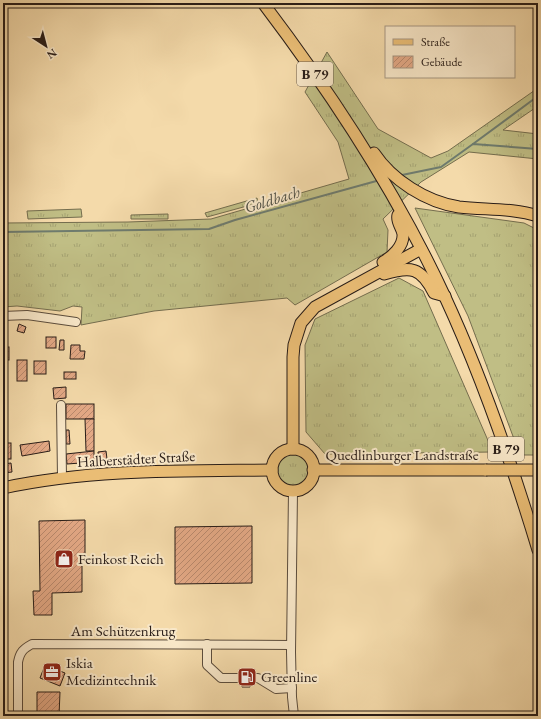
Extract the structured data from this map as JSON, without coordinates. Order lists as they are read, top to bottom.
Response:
{
  "streets": {
    "main road": ["B 79", "Quedlinburger Landstraße", "Halberstädter Straße"],
    "street": ["Am Schützenkrug"]
  },
  "crossings": [
    ["Quedlinburger Landstraße", "Halberstädter Straße"]
  ],
  "water": ["Goldbach"],
  "places": {
    "shop": ["Feinkost Reich"],
    "office": ["Iskia Medizintechnik"],
    "fuel station": ["Greenline"]
  },
  "legend": ["Straße", "Gebäude"],
  "north": "bottom right"
}
